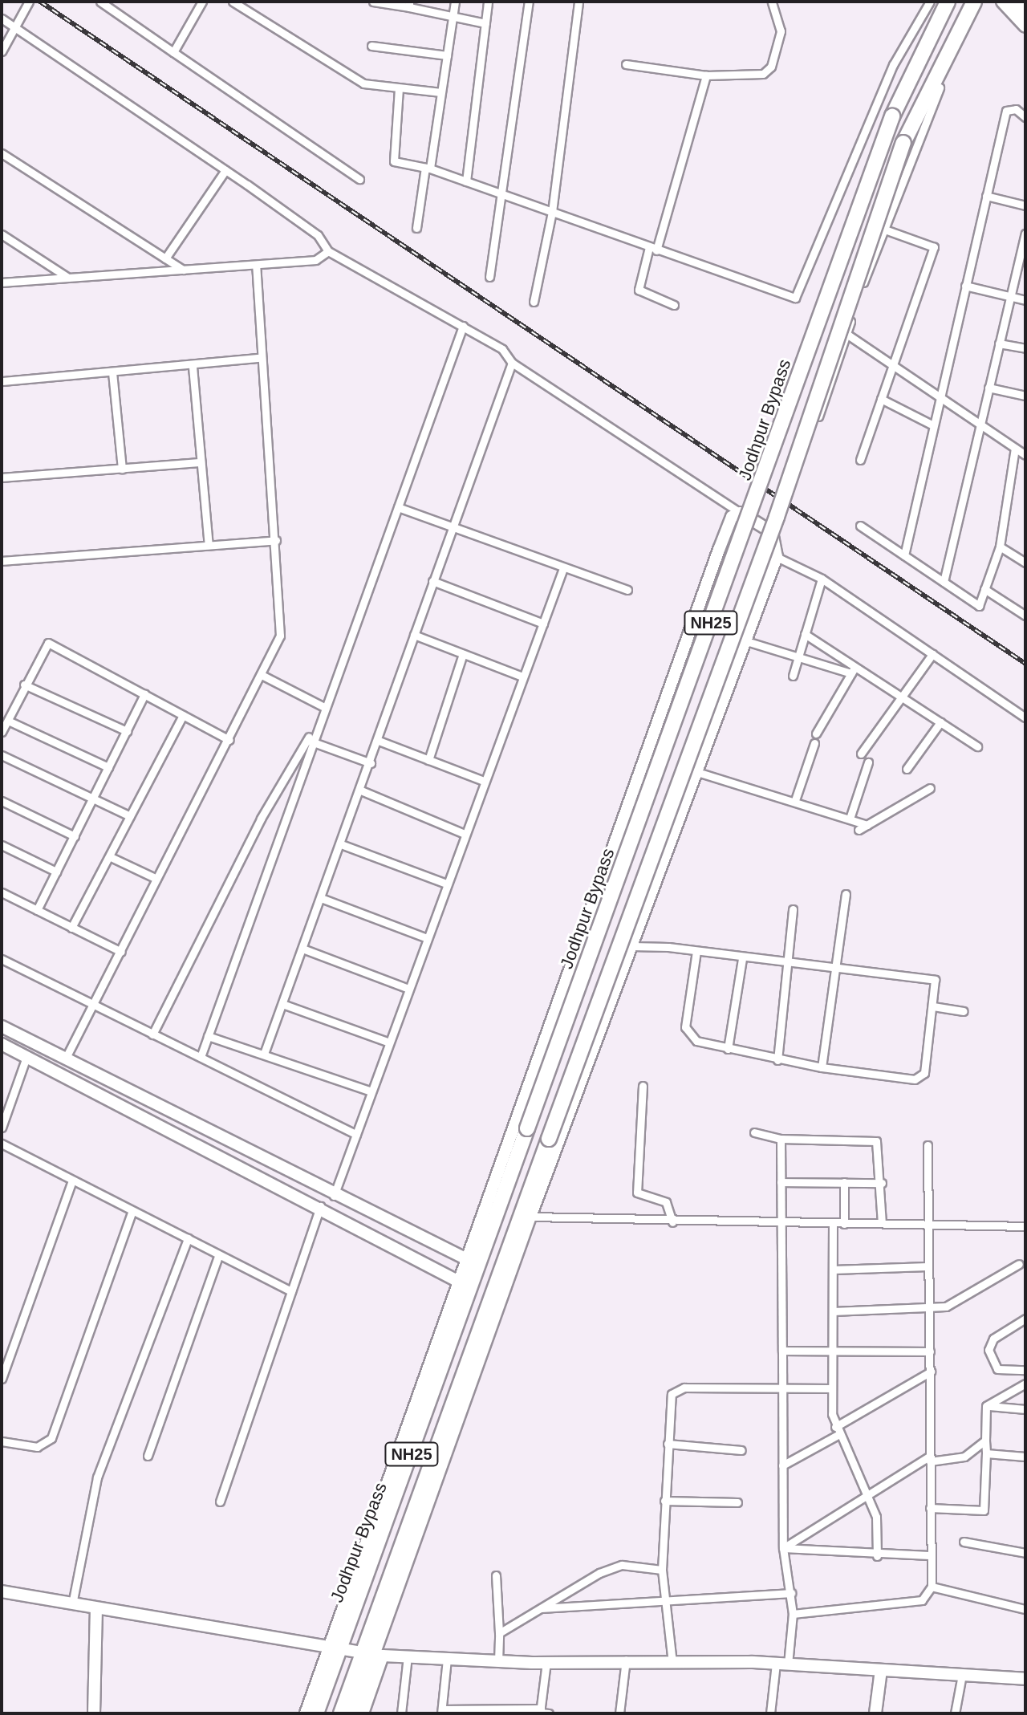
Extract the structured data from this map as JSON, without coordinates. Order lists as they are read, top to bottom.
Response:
{
  "streets": {
    "highway": ["Jodhpur Bypass", "NH25"]
  }
}
